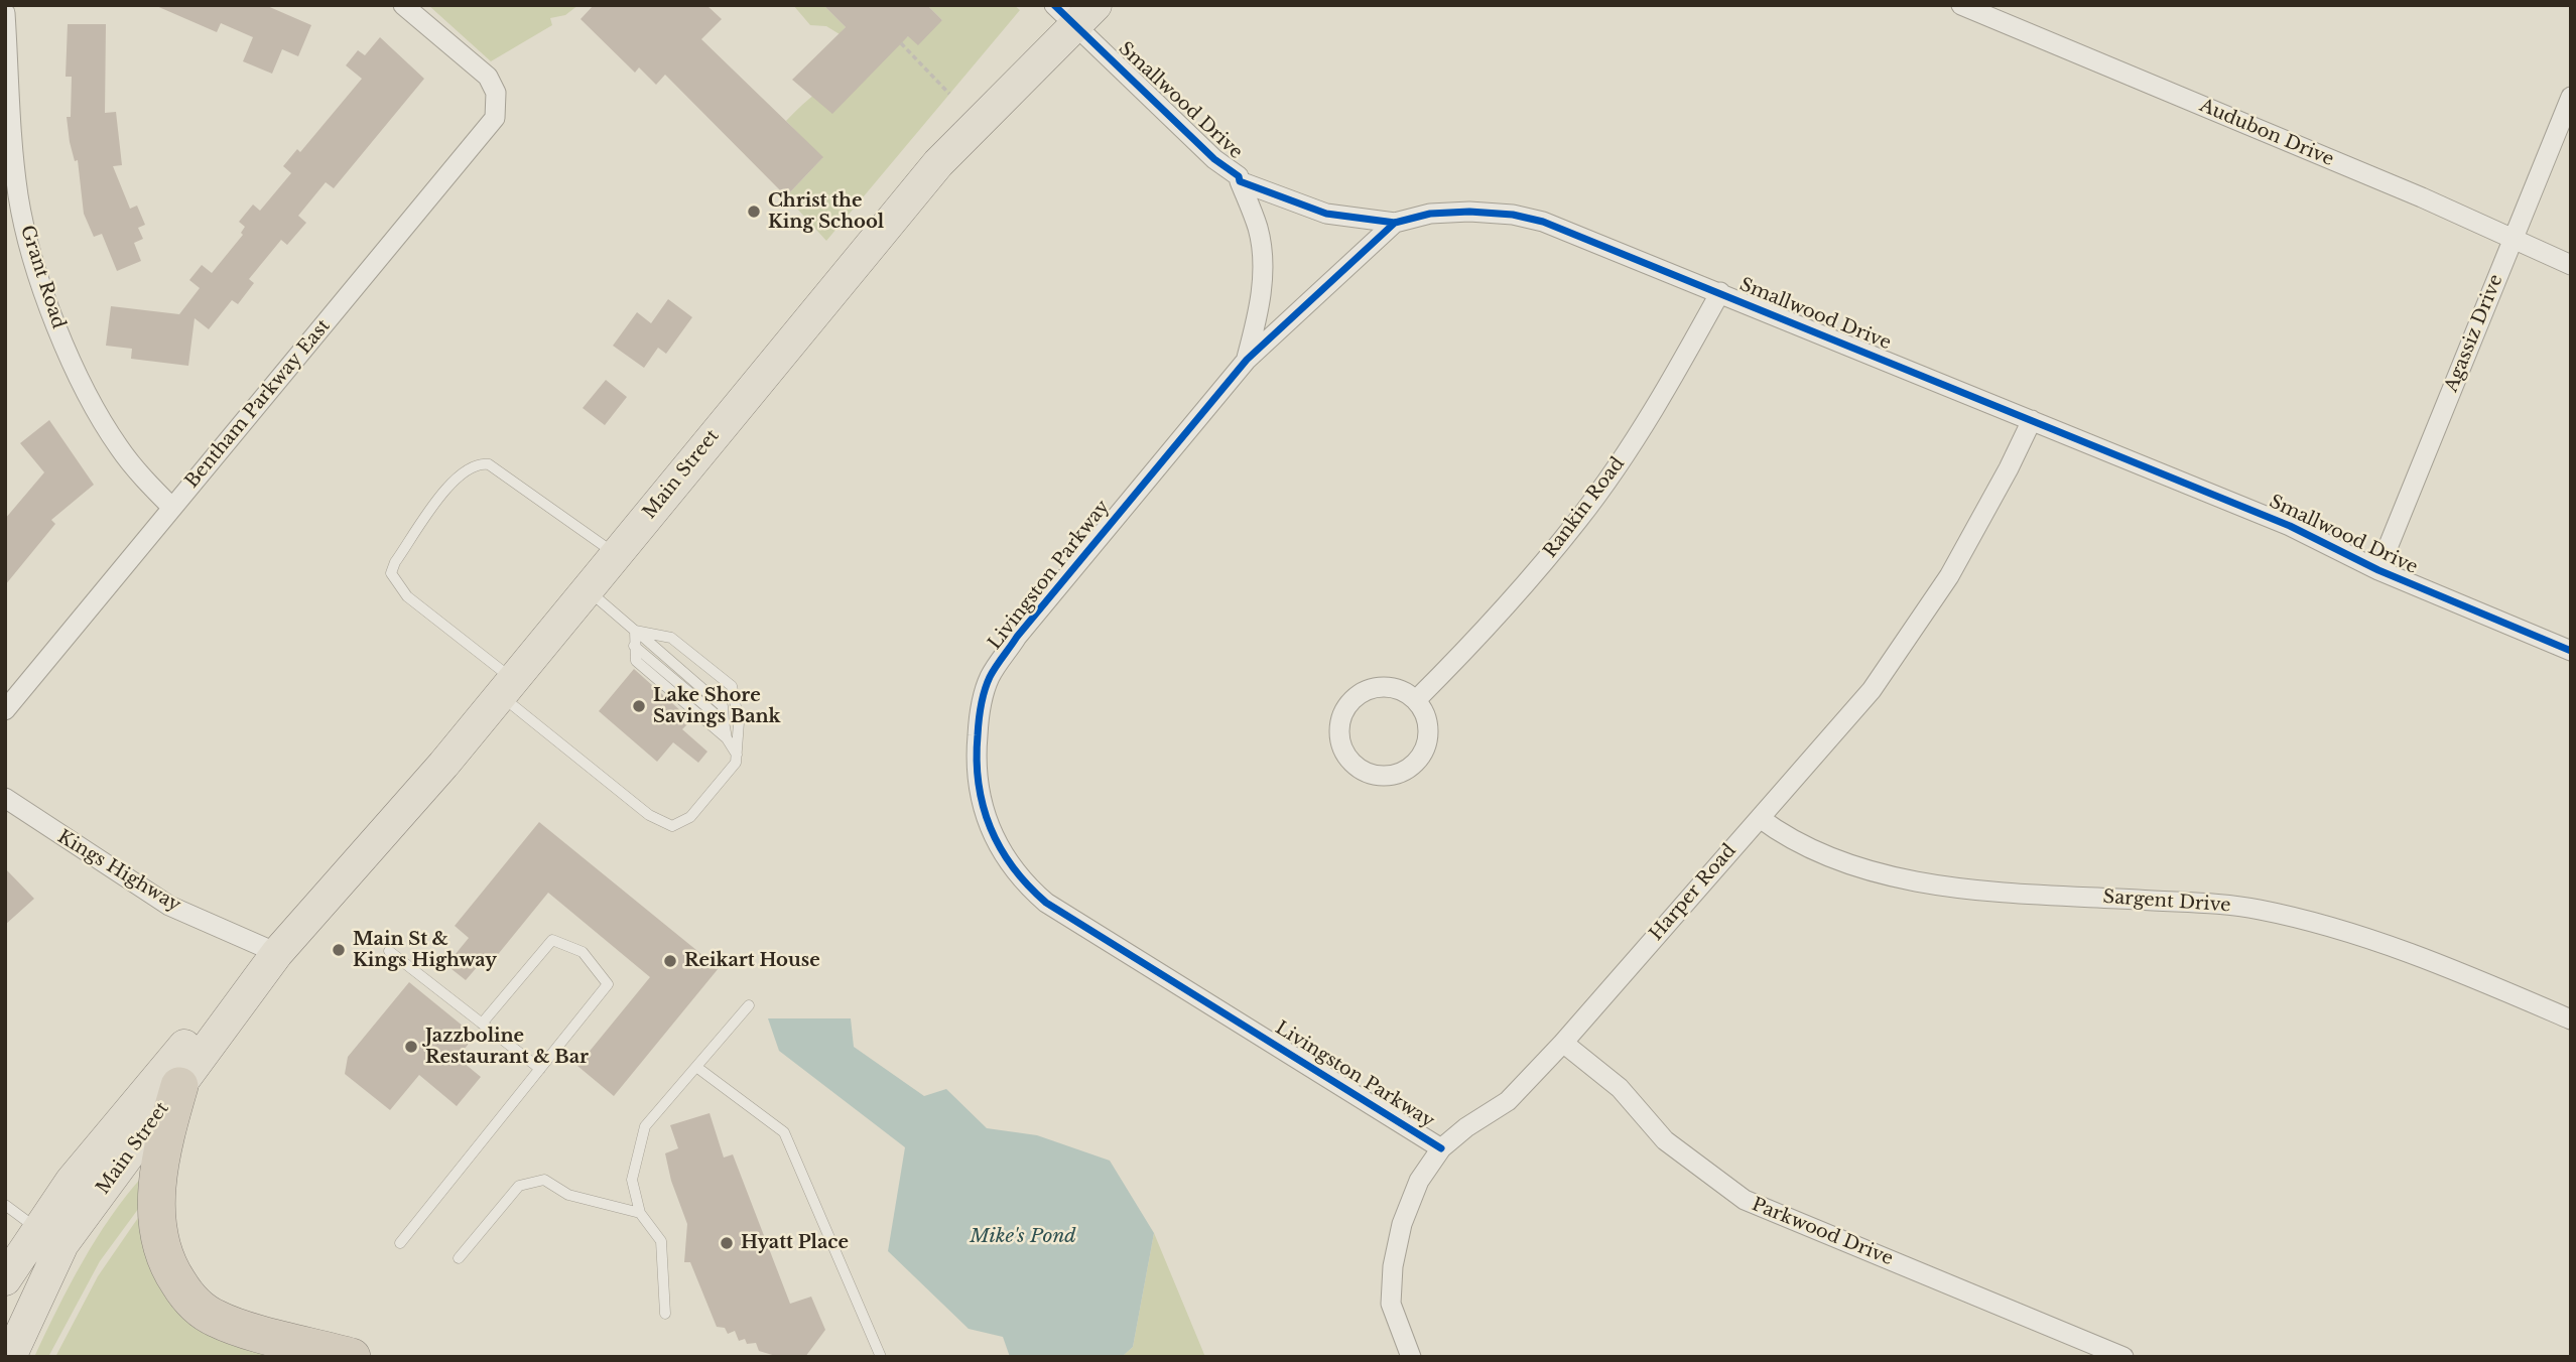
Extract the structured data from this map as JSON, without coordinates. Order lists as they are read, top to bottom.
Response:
{
  "streets": {
    "main road": ["Main Street"],
    "street": [
      "Smallwood Drive",
      "Audubon Drive",
      "Grant Road",
      "Agassiz Drive",
      "Bentham Parkway East",
      "Rankin Road",
      "Livingston Parkway",
      "Kings Highway",
      "Harper Road",
      "Sargent Drive",
      "Parkwood Drive"
    ]
  },
  "crossings": [
    ["Smallwood Drive", "Agassiz Drive"],
    ["Smallwood Drive", "Main Street"],
    ["Smallwood Drive", "Rankin Road"],
    ["Smallwood Drive", "Livingston Parkway"],
    ["Smallwood Drive", "Harper Road"],
    ["Audubon Drive", "Agassiz Drive"],
    ["Grant Road", "Bentham Parkway East"],
    ["Main Street", "Kings Highway"],
    ["Livingston Parkway", "Harper Road"],
    ["Harper Road", "Sargent Drive"],
    ["Harper Road", "Parkwood Drive"]
  ],
  "water": ["Mike's Pond"],
  "places": [
    "Christ the King School",
    "Lake Shore Savings Bank",
    "Main St & Kings Highway",
    "Reikart House",
    "Jazzboline Restaurant & Bar",
    "Hyatt Place"
  ]
}
